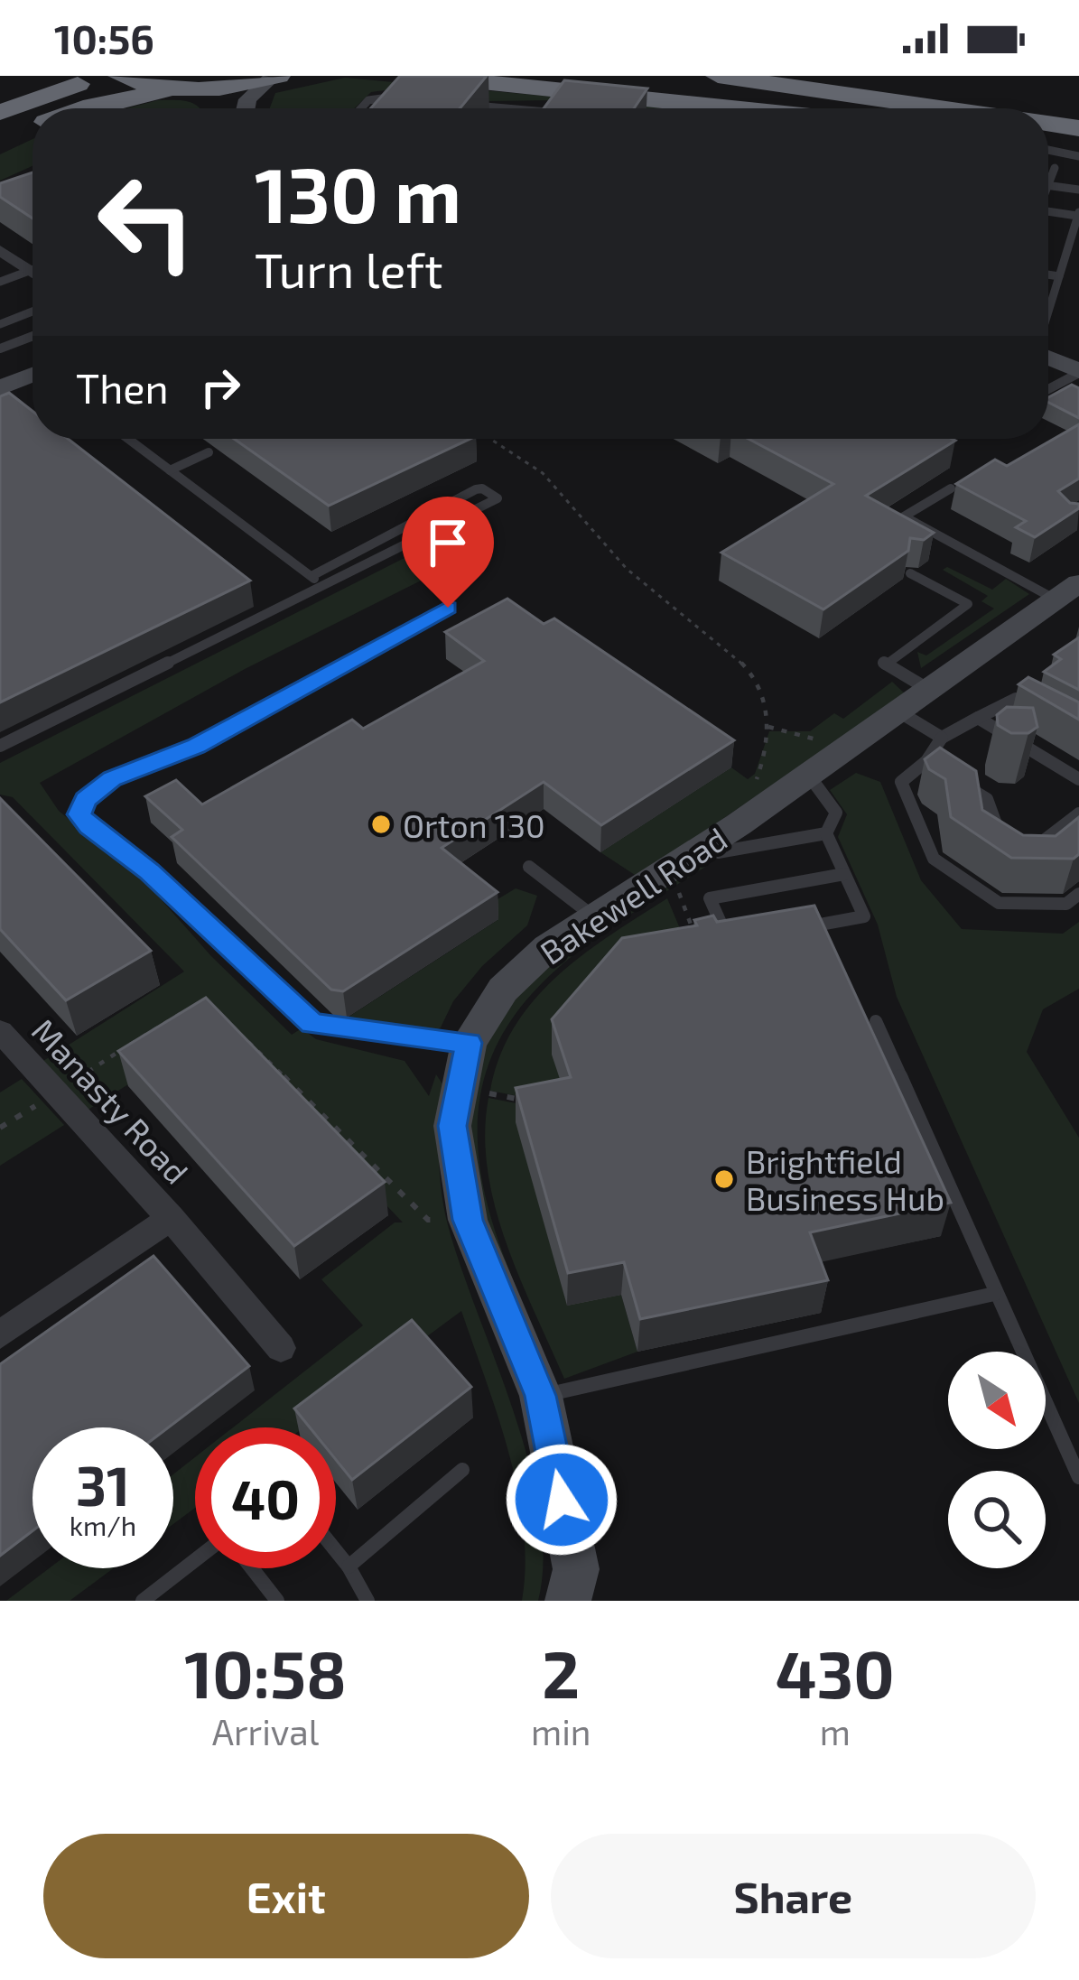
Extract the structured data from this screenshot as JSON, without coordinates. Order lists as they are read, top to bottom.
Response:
{
  "streets": {
    "street": ["Bakewell Road", "Manasty Road"]
  },
  "places": ["Orton 130", "Brightfield Business Hub"],
  "north": "bottom right",
  "page": {
    "status": "10:56",
    "turn": ["130 m", "Turn left"],
    "then": "Then",
    "speed": "31 km/h",
    "limit": "40",
    "eta": [
      "10:58",
      "Arrival",
      "2",
      "min",
      "430",
      "m"
    ],
    "buttons": ["Exit", "Share"]
  }
}
